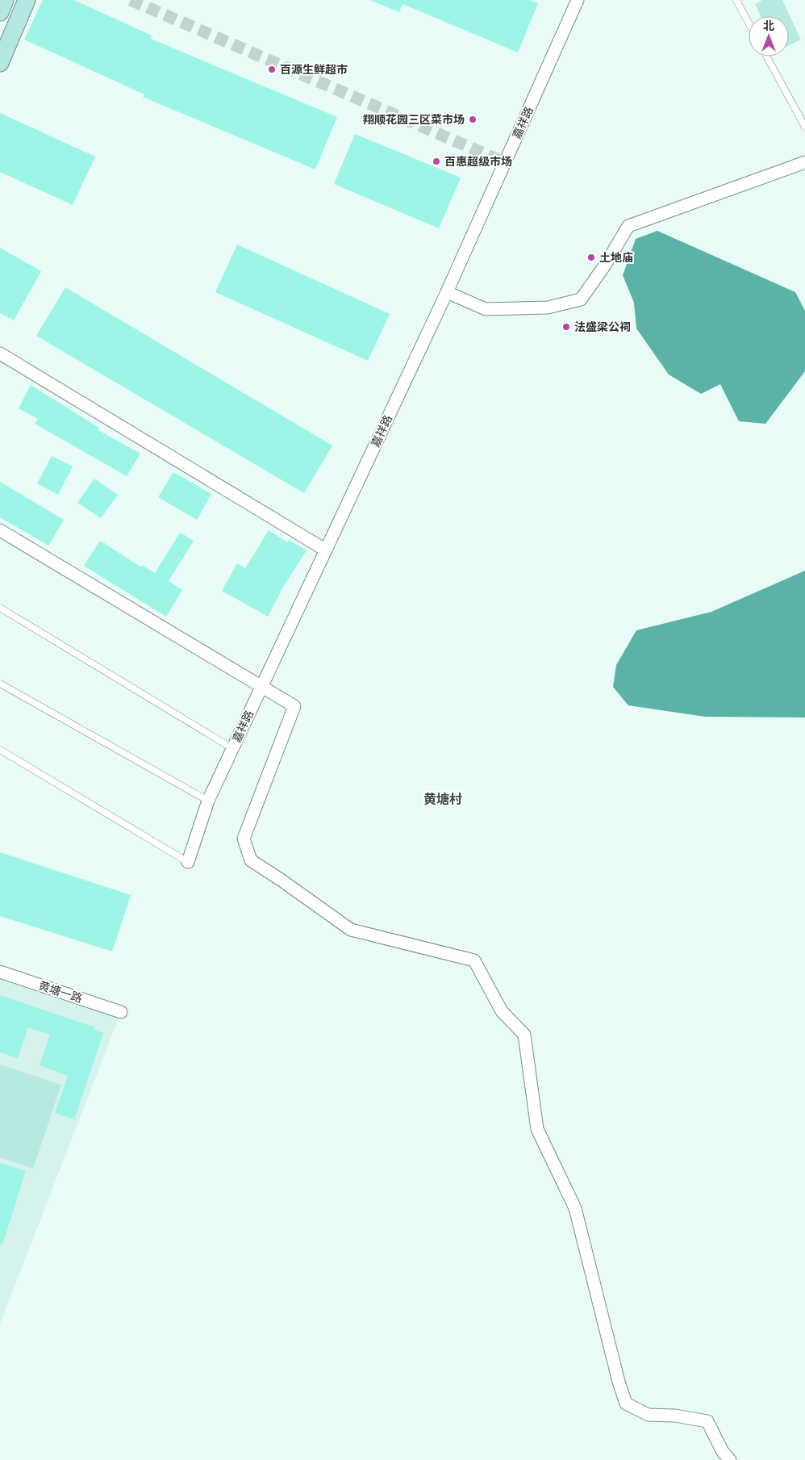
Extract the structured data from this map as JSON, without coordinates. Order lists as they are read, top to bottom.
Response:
{
  "streets": {
    "street": ["嘉祥路", "黄塘一路"]
  },
  "districts": ["黄塘村"],
  "places": [
    "百源生鲜超市",
    "翔顺花园三区菜市场",
    "百惠超级市场",
    "土地庙",
    "法盛梁公祠"
  ],
  "north": "top"
}
